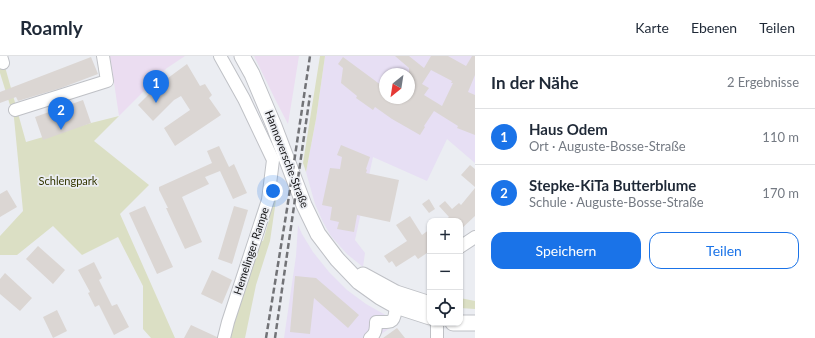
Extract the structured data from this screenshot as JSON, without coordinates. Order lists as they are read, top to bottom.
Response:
{
  "streets": {
    "main road": ["Hannoversche Straße"],
    "street": ["Hemelinger Rampe"]
  },
  "parks": ["Schlengpark"],
  "north": "bottom left",
  "page": {
    "header": "Roamly",
    "nav": ["Karte", "Ebenen", "Teilen"],
    "heading": ["In der Nähe", "2 Ergebnisse"],
    "pins": ["1", "2"],
    "list": [
      {
        "mark": "1",
        "name": "Haus Odem",
        "note": "Ort · Auguste-Bosse-Straße",
        "value": "110 m"
      },
      {
        "mark": "2",
        "name": "Stepke-KiTa Butterblume",
        "note": "Schule · Auguste-Bosse-Straße",
        "value": "170 m"
      }
    ],
    "map_buttons": ["+", "−"],
    "buttons": ["Speichern", "Teilen"]
  }
}
